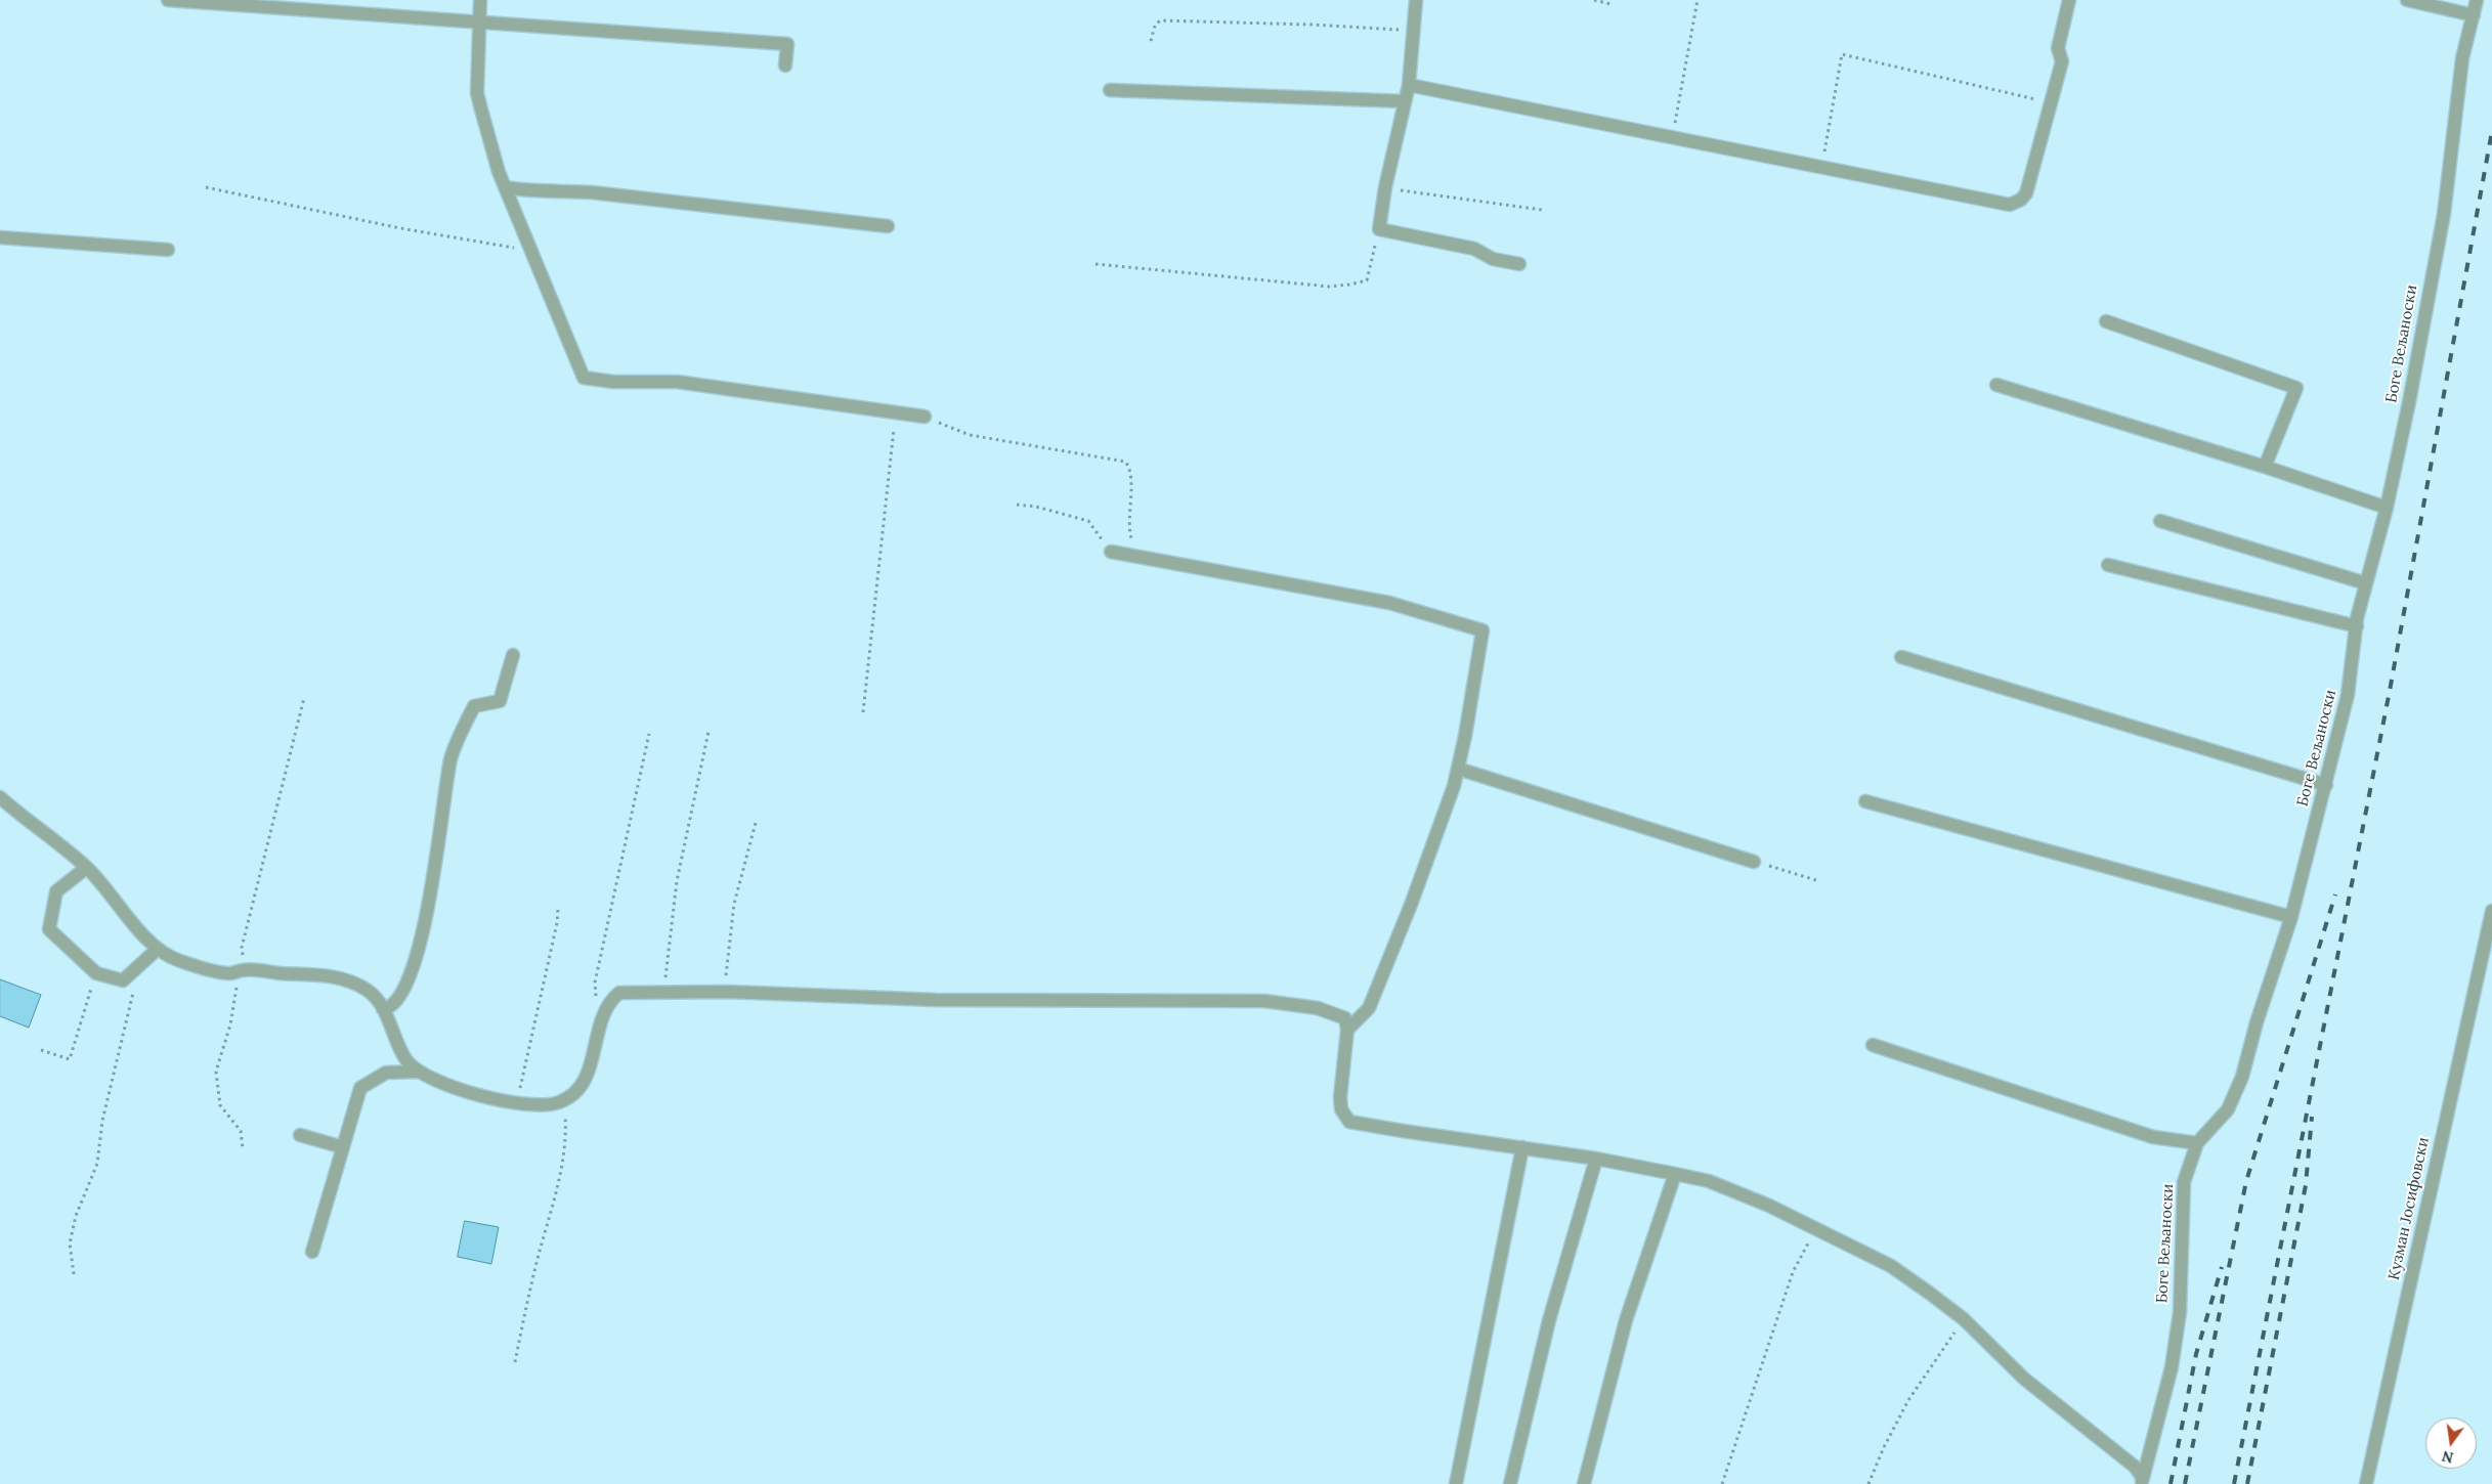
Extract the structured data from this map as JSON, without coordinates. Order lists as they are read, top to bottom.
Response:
{
  "streets": {
    "street": ["Боге Вељаноски", "Кузман Јосифовски"]
  },
  "north": "bottom"
}
